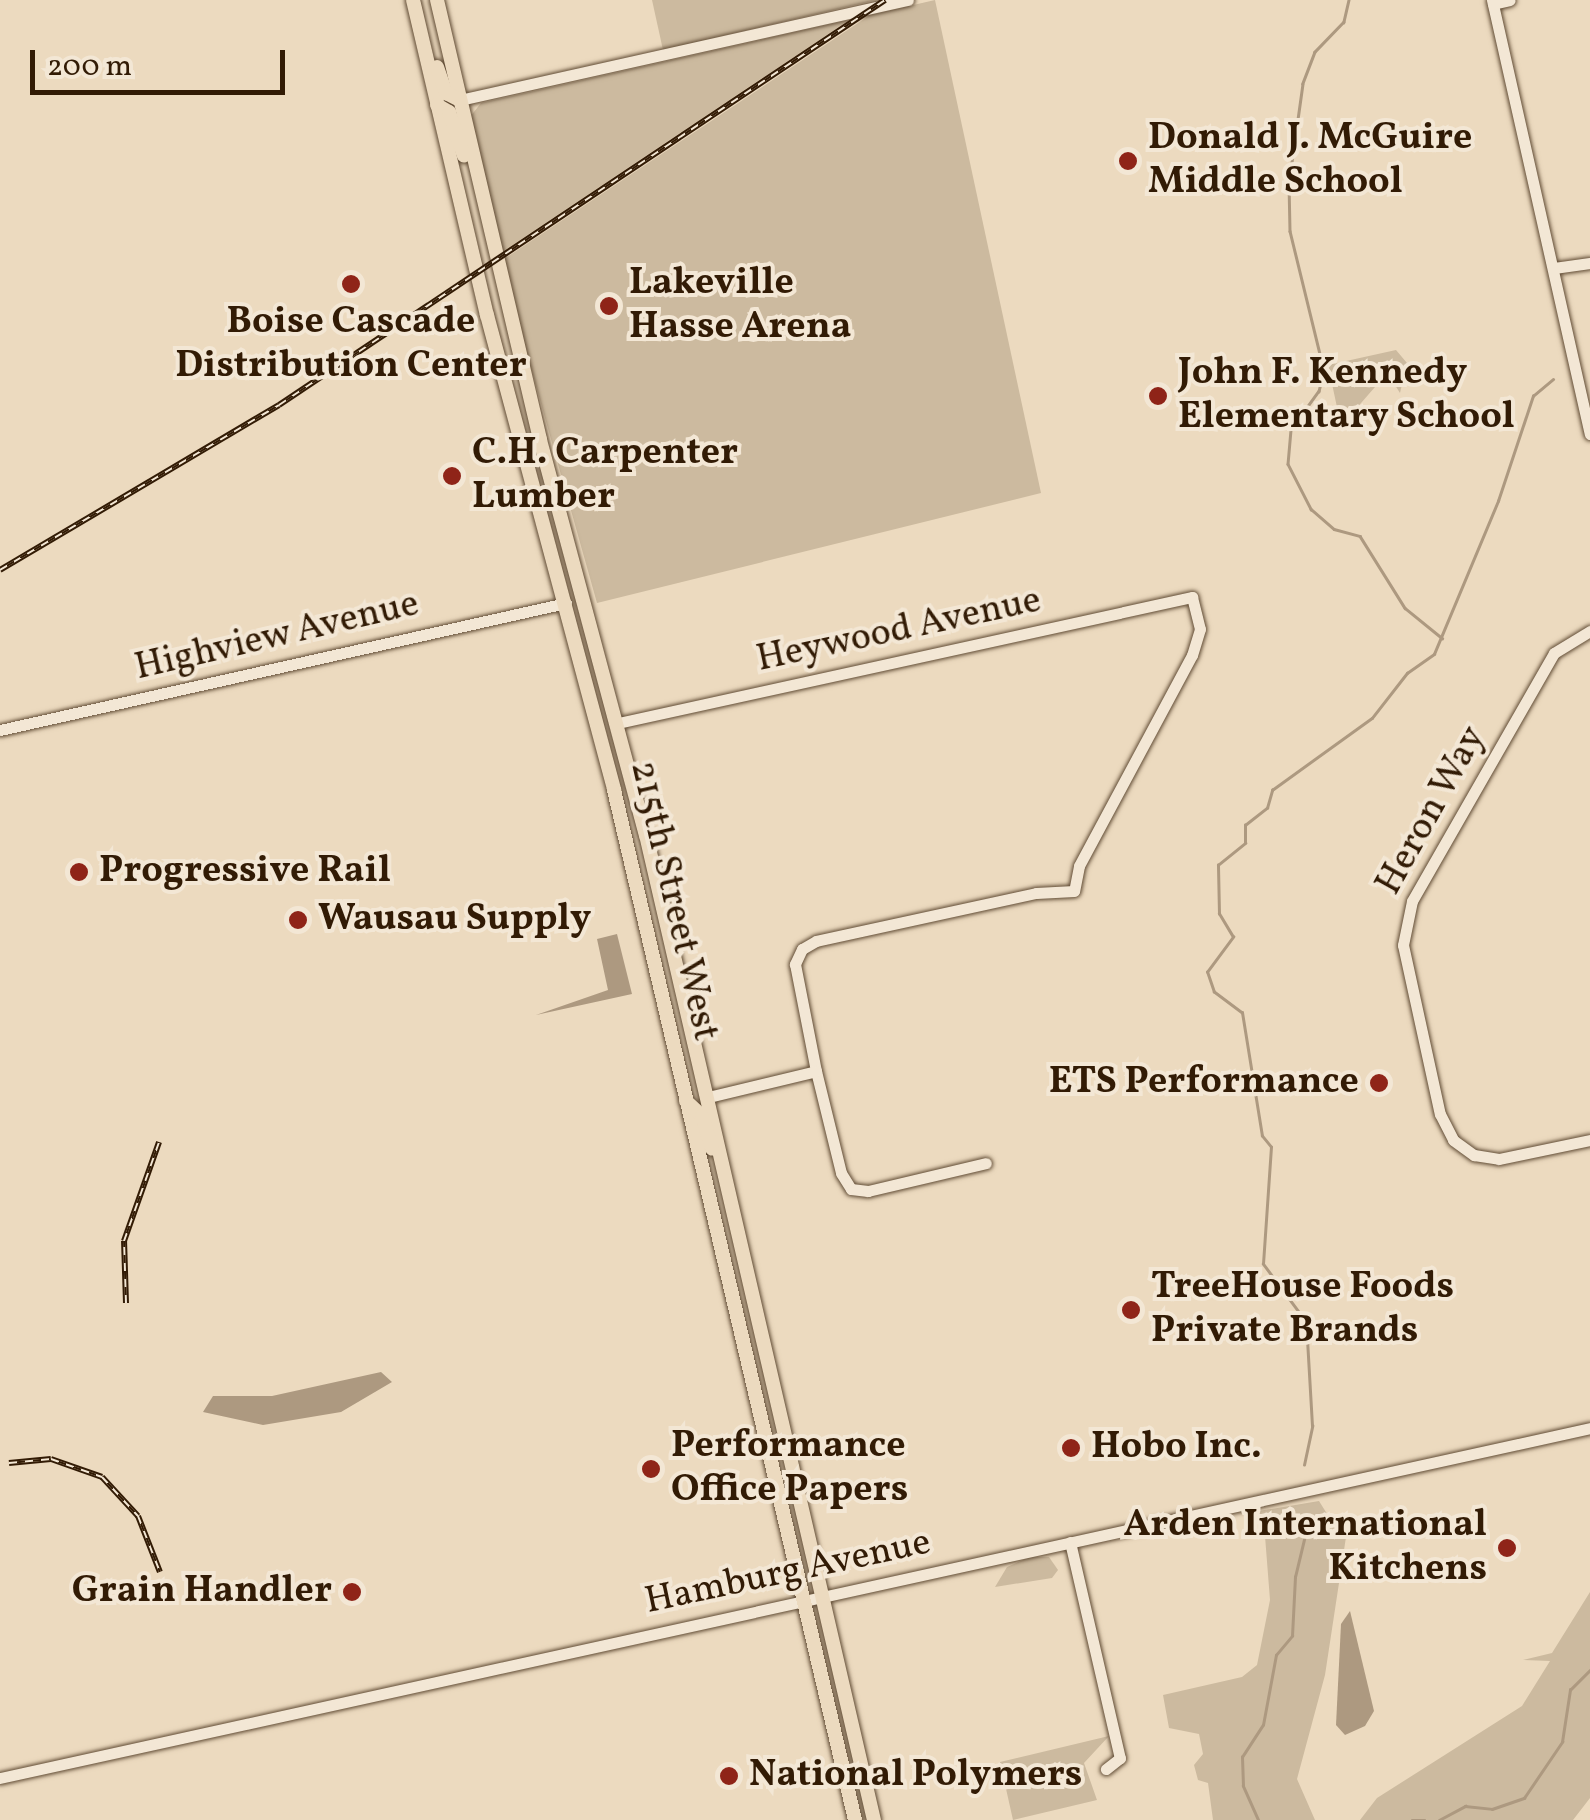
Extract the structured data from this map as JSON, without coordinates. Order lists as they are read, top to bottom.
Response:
{
  "streets": {
    "main road": ["215th Street West"],
    "street": [
      "Heywood Avenue",
      "Highview Avenue",
      "Heron Way",
      "Hamburg Avenue"
    ]
  },
  "crossings": [
    ["Heywood Avenue", "215th Street West"],
    ["Highview Avenue", "215th Street West"],
    ["215th Street West", "Hamburg Avenue"]
  ],
  "places": [
    "Donald J. McGuire Middle School",
    "Boise Cascade Distribution Center",
    "Lakeville Hasse Arena",
    "John F. Kennedy Elementary School",
    "C.H. Carpenter Lumber",
    "Progressive Rail",
    "Wausau Supply",
    "ETS Performance",
    "TreeHouse Foods Private Brands",
    "Hobo Inc.",
    "Performance Office Papers",
    "Arden International Kitchens",
    "Grain Handler",
    "National Polymers"
  ],
  "scale_bar": "200 m"
}
